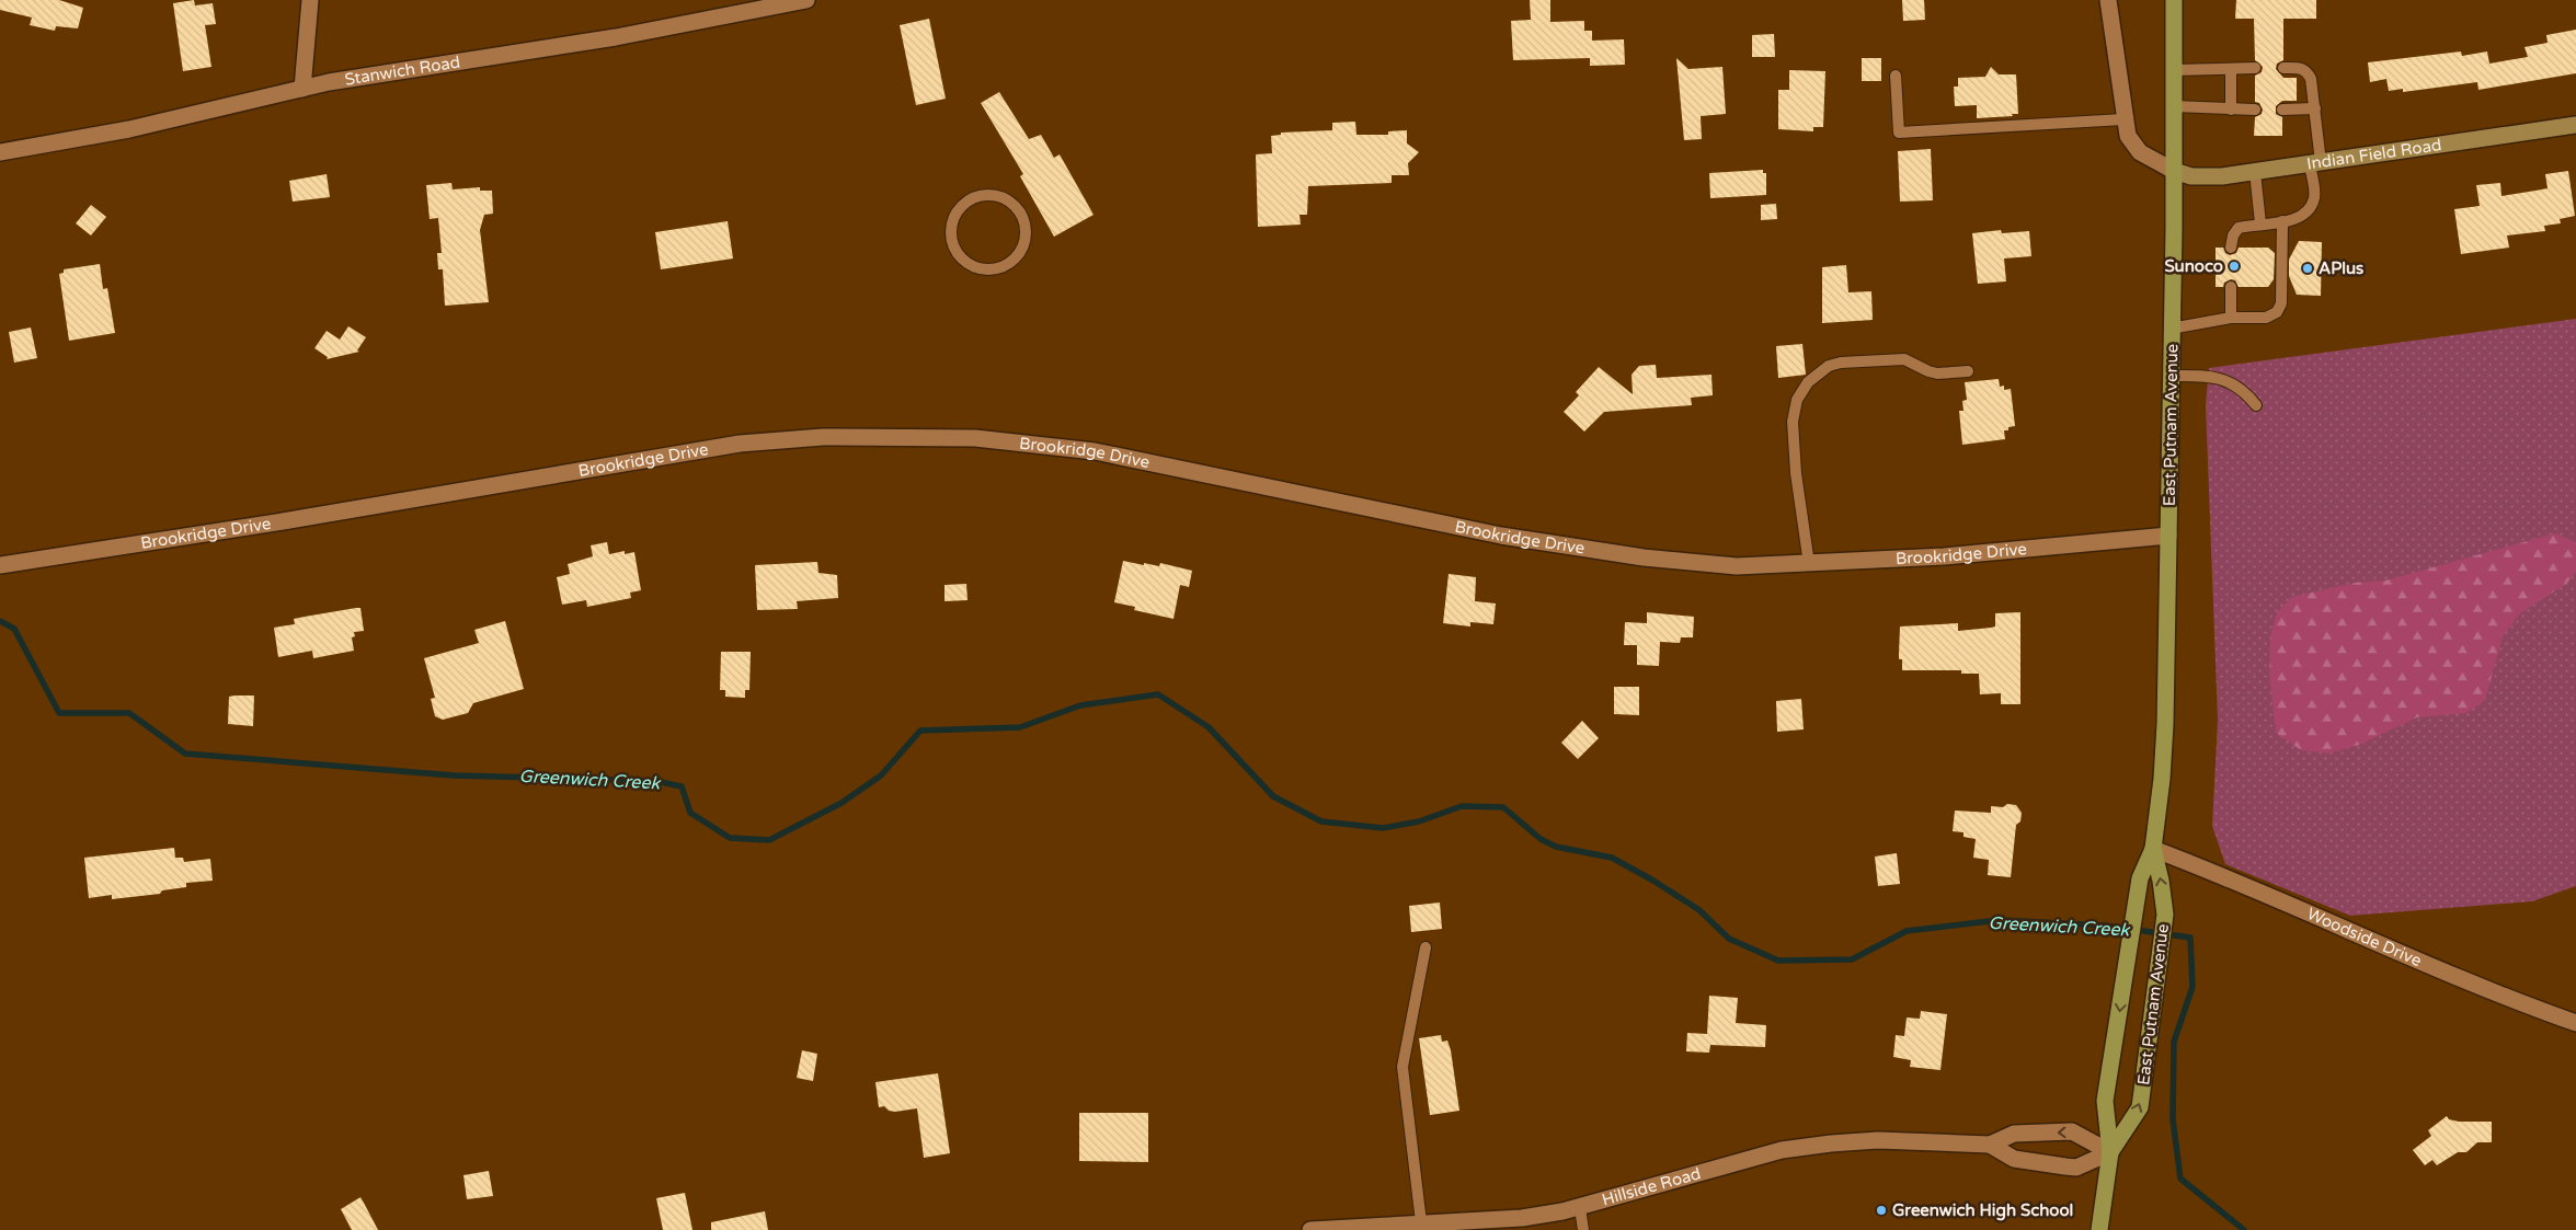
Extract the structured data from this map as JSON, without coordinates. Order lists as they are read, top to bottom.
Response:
{
  "streets": {
    "main road": ["Indian Field Road", "East Putnam Avenue"],
    "street": [
      "Stanwich Road",
      "Brookridge Drive",
      "Woodside Drive",
      "Hillside Road"
    ]
  },
  "crossings": [
    ["Indian Field Road", "East Putnam Avenue"],
    ["East Putnam Avenue", "Brookridge Drive"],
    ["East Putnam Avenue", "Woodside Drive"],
    ["East Putnam Avenue", "Hillside Road"]
  ],
  "water": ["Greenwich Creek"],
  "places": ["Sunoco", "APlus", "Greenwich High School"]
}
